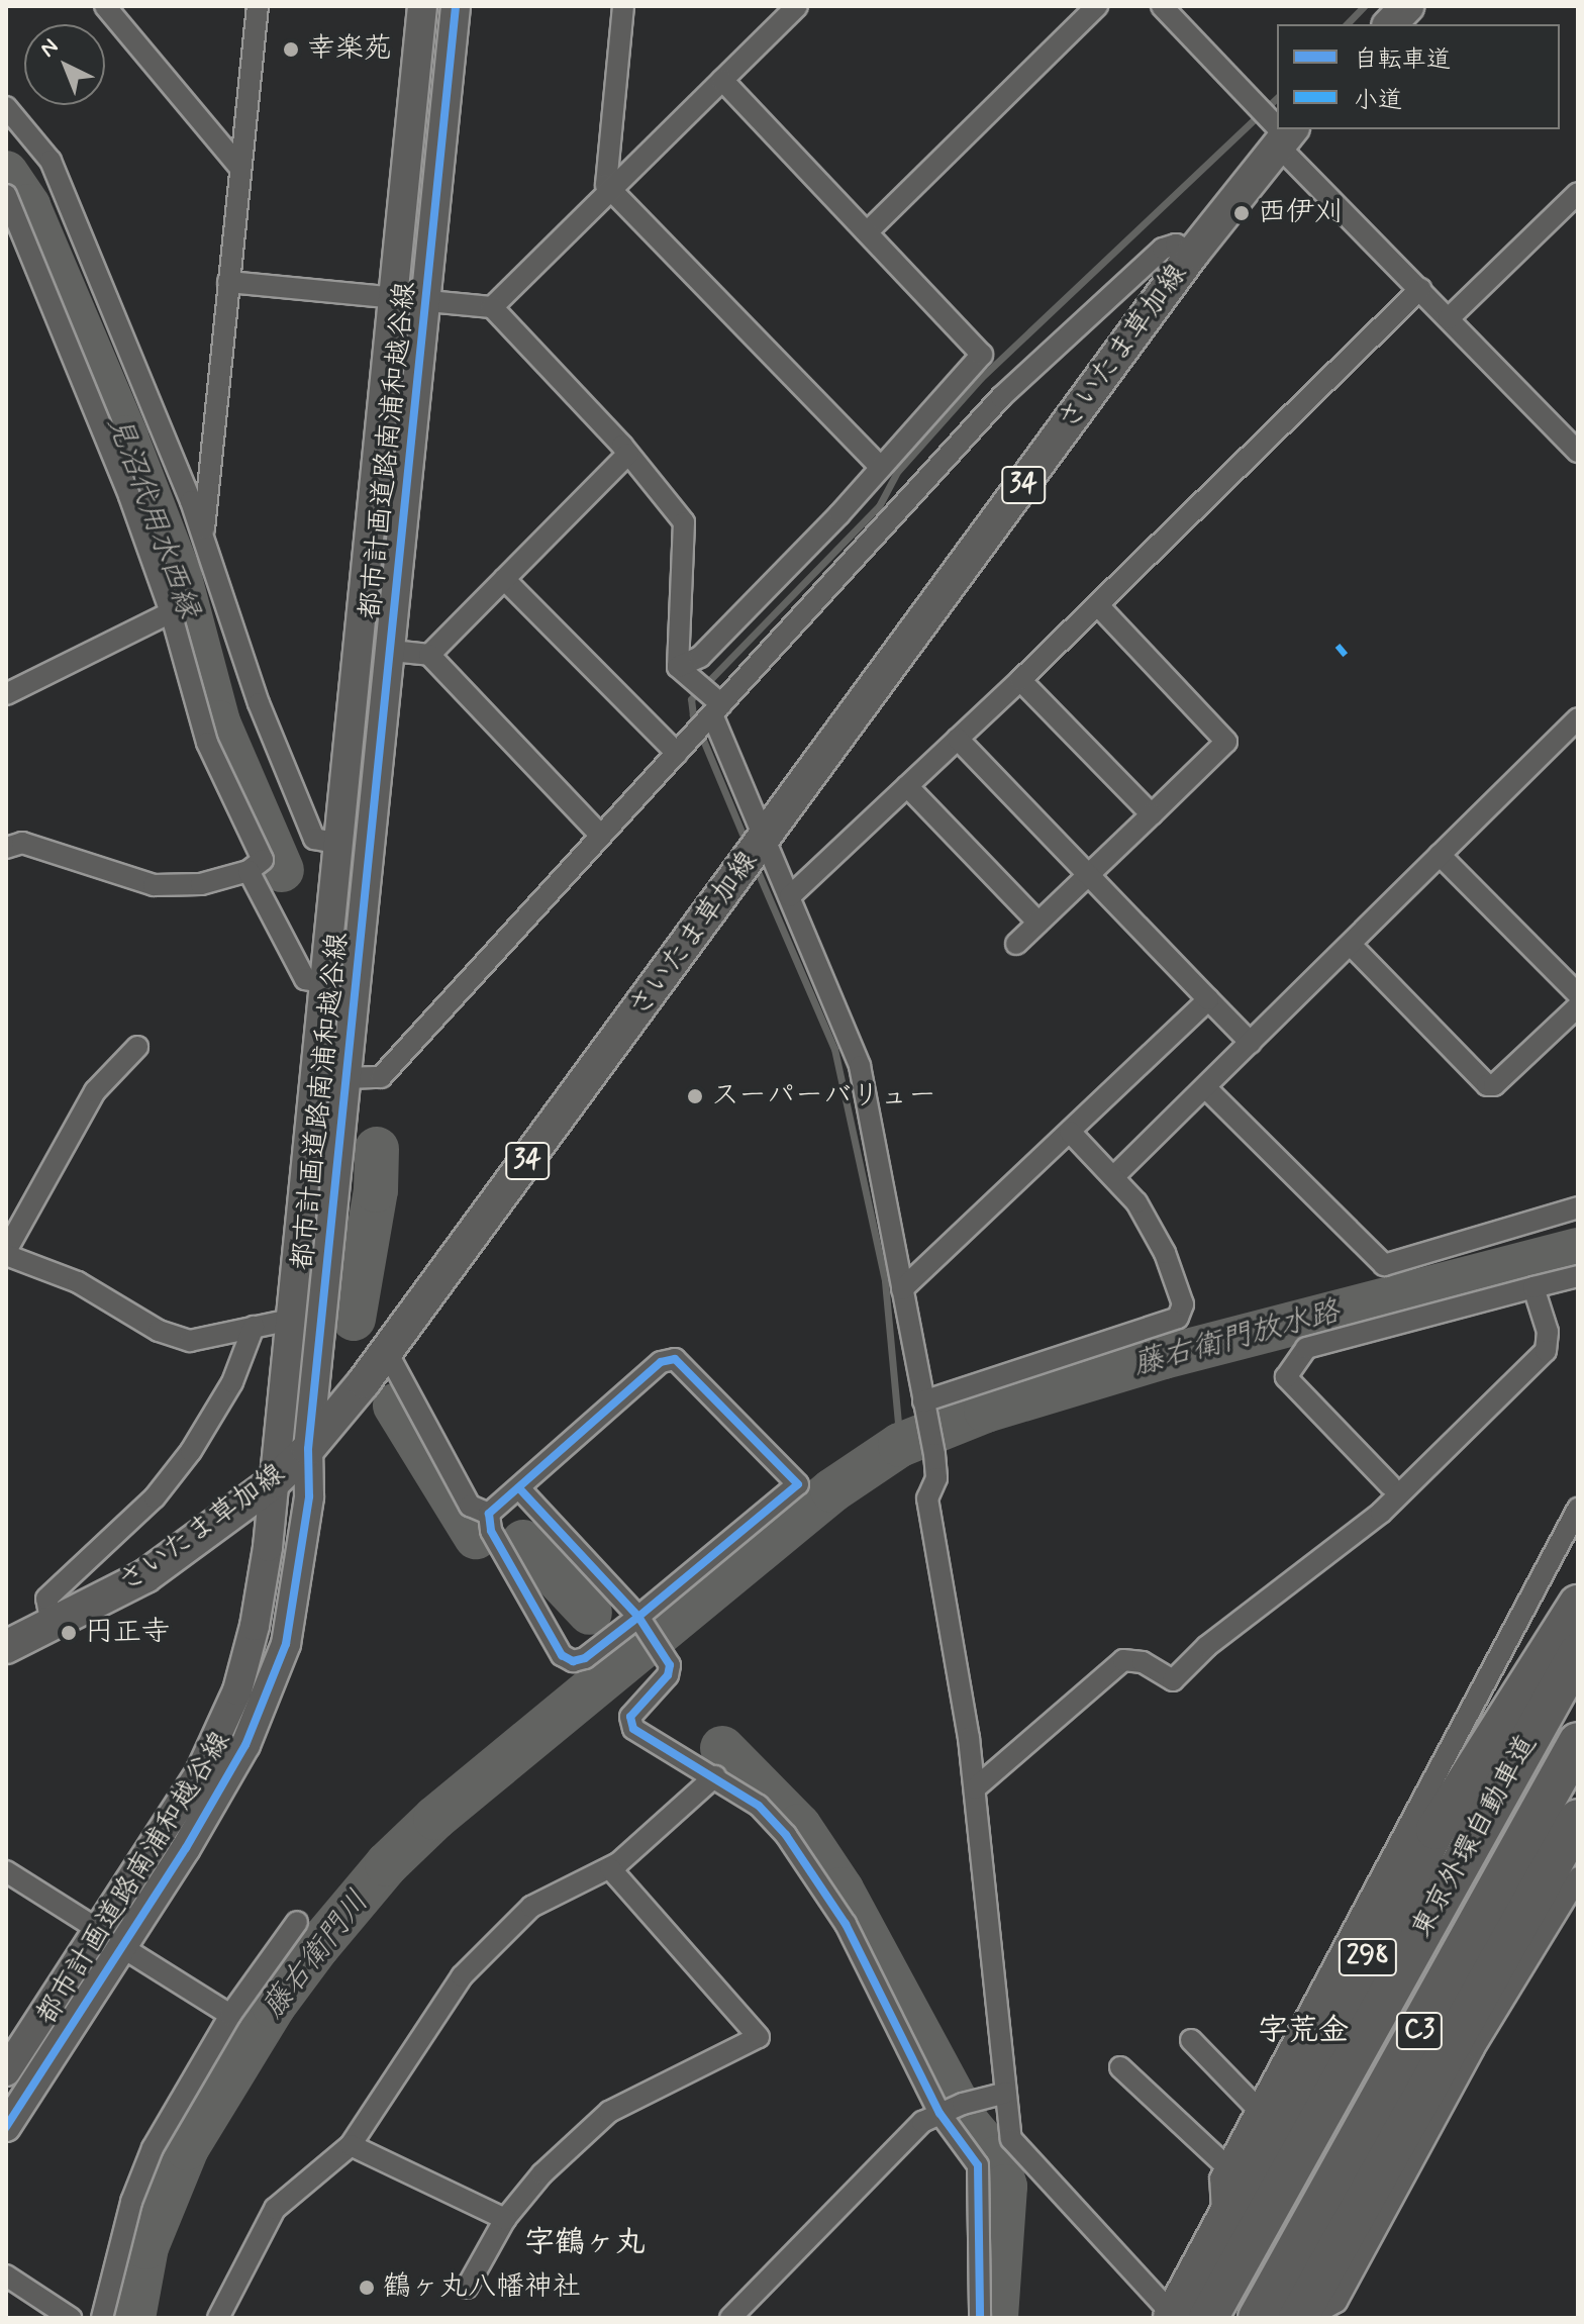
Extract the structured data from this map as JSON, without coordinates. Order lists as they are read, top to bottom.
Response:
{
  "streets": {
    "highway": ["東京外環自動車道", "298", "C3"],
    "main road": ["さいたま草加線", "34"],
    "street": ["都市計画道路南浦和越谷線"]
  },
  "crossings": [
    ["さいたま草加線", "都市計画道路南浦和越谷線"],
    ["東京外環自動車道", "298"]
  ],
  "districts": ["字荒金", "字鶴ヶ丸"],
  "water": ["見沼代用水西縁", "藤右衛門放水路", "藤右衛門川"],
  "places": [
    "幸楽苑",
    "西伊刈",
    "スーパーバリュー",
    "円正寺",
    "鶴ヶ丸八幡神社"
  ],
  "legend": ["自転車道", "小道"],
  "north": "top left"
}
